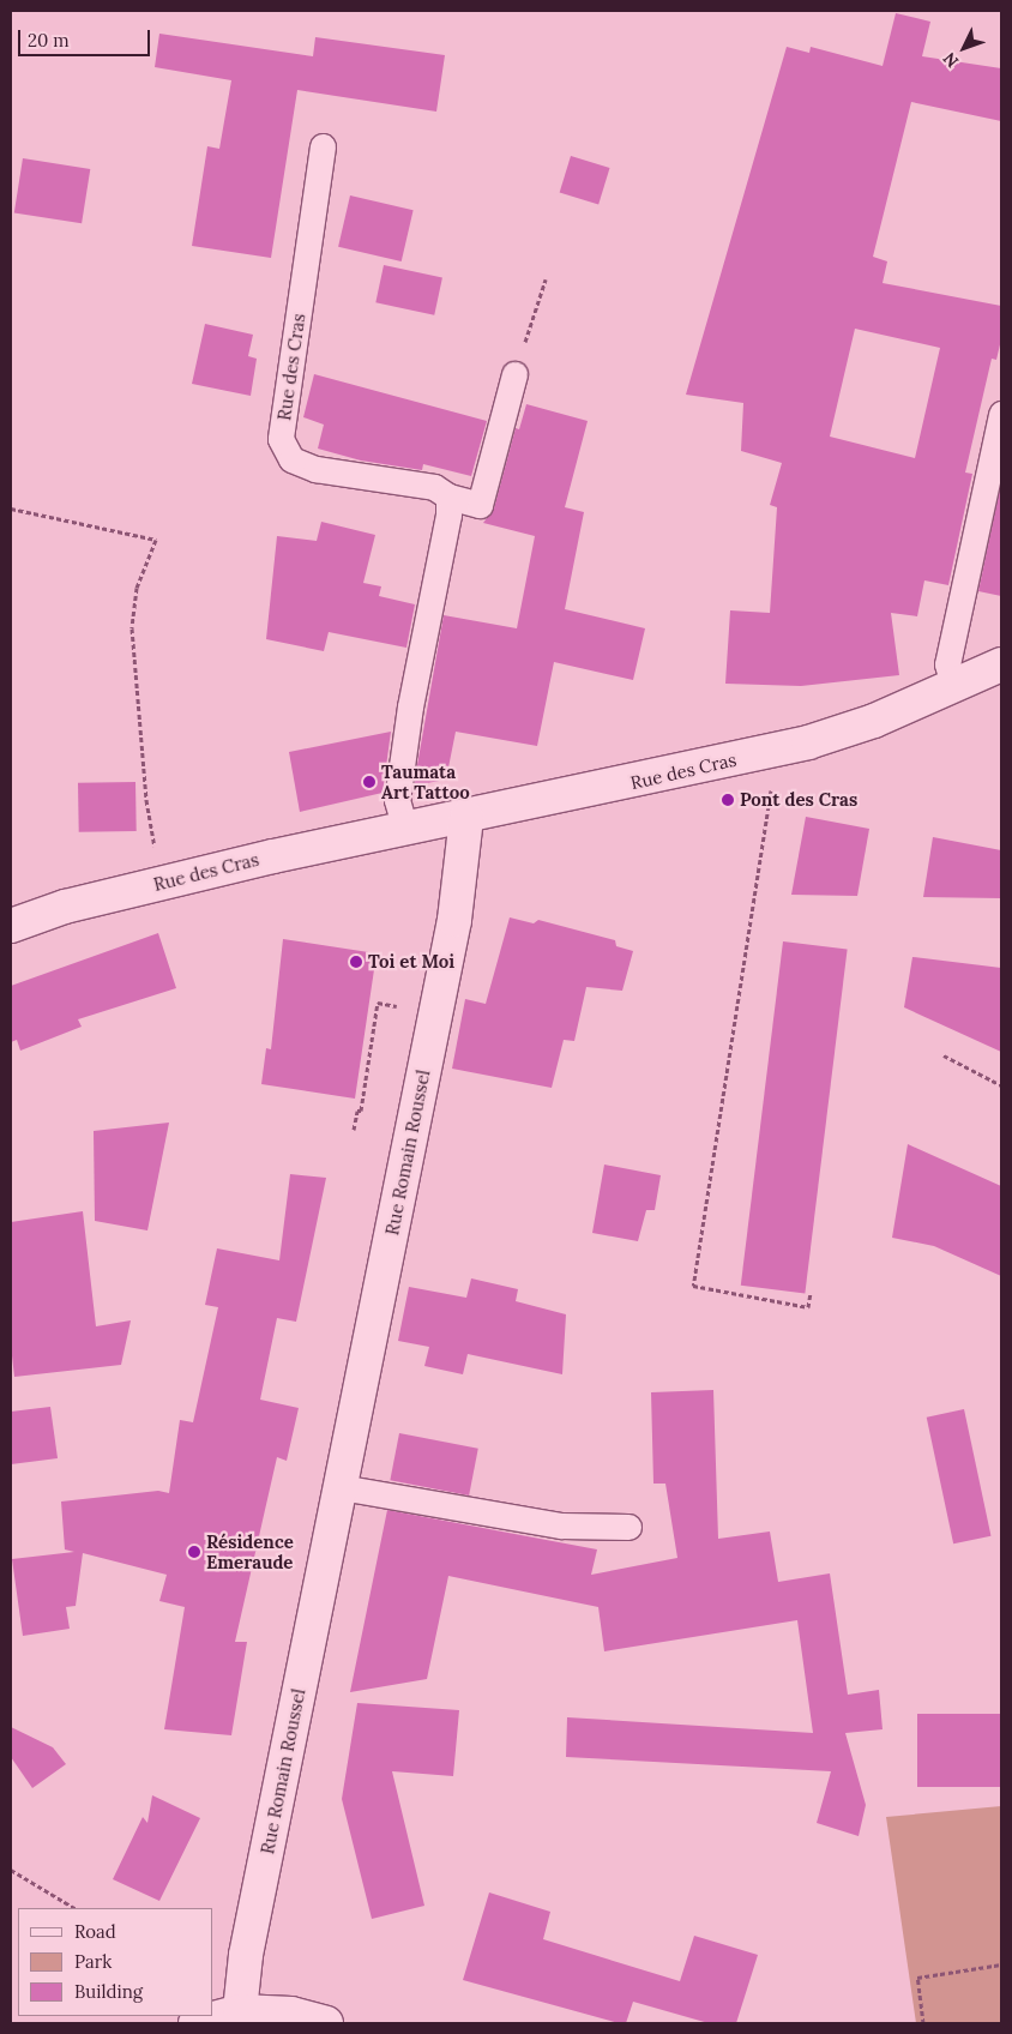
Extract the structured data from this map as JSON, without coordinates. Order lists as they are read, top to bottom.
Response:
{
  "streets": {
    "street": ["Rue des Cras", "Rue Romain Roussel"]
  },
  "crossings": [
    ["Rue des Cras", "Rue Romain Roussel"]
  ],
  "places": [
    "Taumata Art Tattoo",
    "Pont des Cras",
    "Toi et Moi",
    "Résidence Emeraude"
  ],
  "legend": ["Road", "Park", "Building"],
  "scale_bar": "20 m",
  "north": "bottom left"
}
